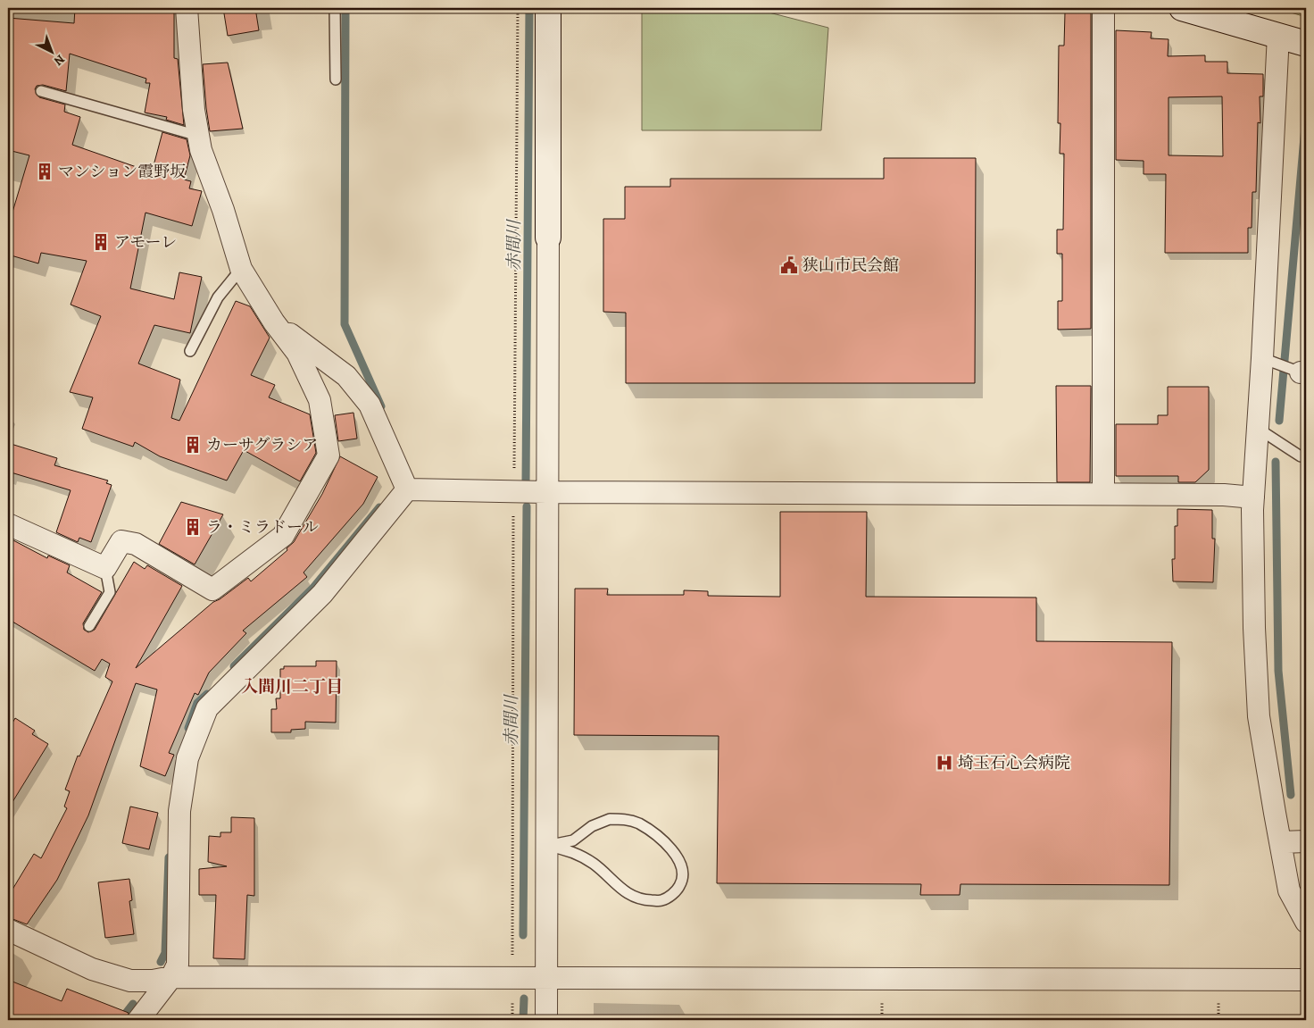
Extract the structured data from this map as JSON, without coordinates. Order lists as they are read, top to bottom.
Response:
{
  "districts": ["入間川二丁目"],
  "water": ["赤間川"],
  "places": {
    "building": [
      "マンション霞野坂",
      "アモーレ",
      "カーサグラシア",
      "ラ・ミラドール"
    ],
    "public building": ["狭山市民会館"],
    "hospital": ["埼玉石心会病院"]
  },
  "north": "bottom right"
}
